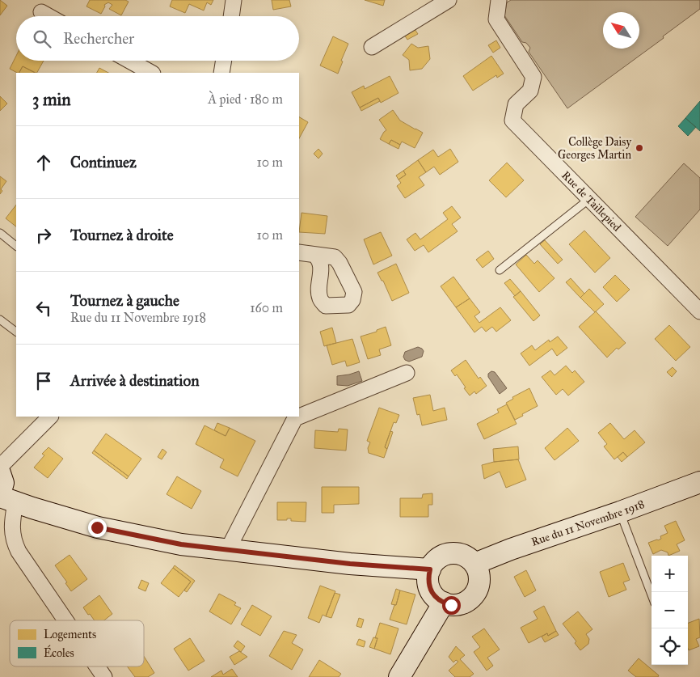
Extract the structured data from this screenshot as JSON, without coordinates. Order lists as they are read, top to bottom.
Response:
{
  "streets": {
    "street": ["Rue de Taillepied", "Rue du 11 Novembre 1918"]
  },
  "places": ["Collège Daisy Georges Martin"],
  "legend": ["Logements", "Écoles"],
  "north": "top left",
  "page": {
    "search": "Rechercher",
    "heading": ["3 min", "À pied · 180 m"],
    "list": [
      ["Continuez", "10 m"],
      ["Tournez à droite", "10 m"],
      ["Tournez à gauche", "Rue du 11 Novembre 1918", "160 m"],
      "Arrivée à destination"
    ],
    "map_buttons": ["+", "−"]
  }
}
